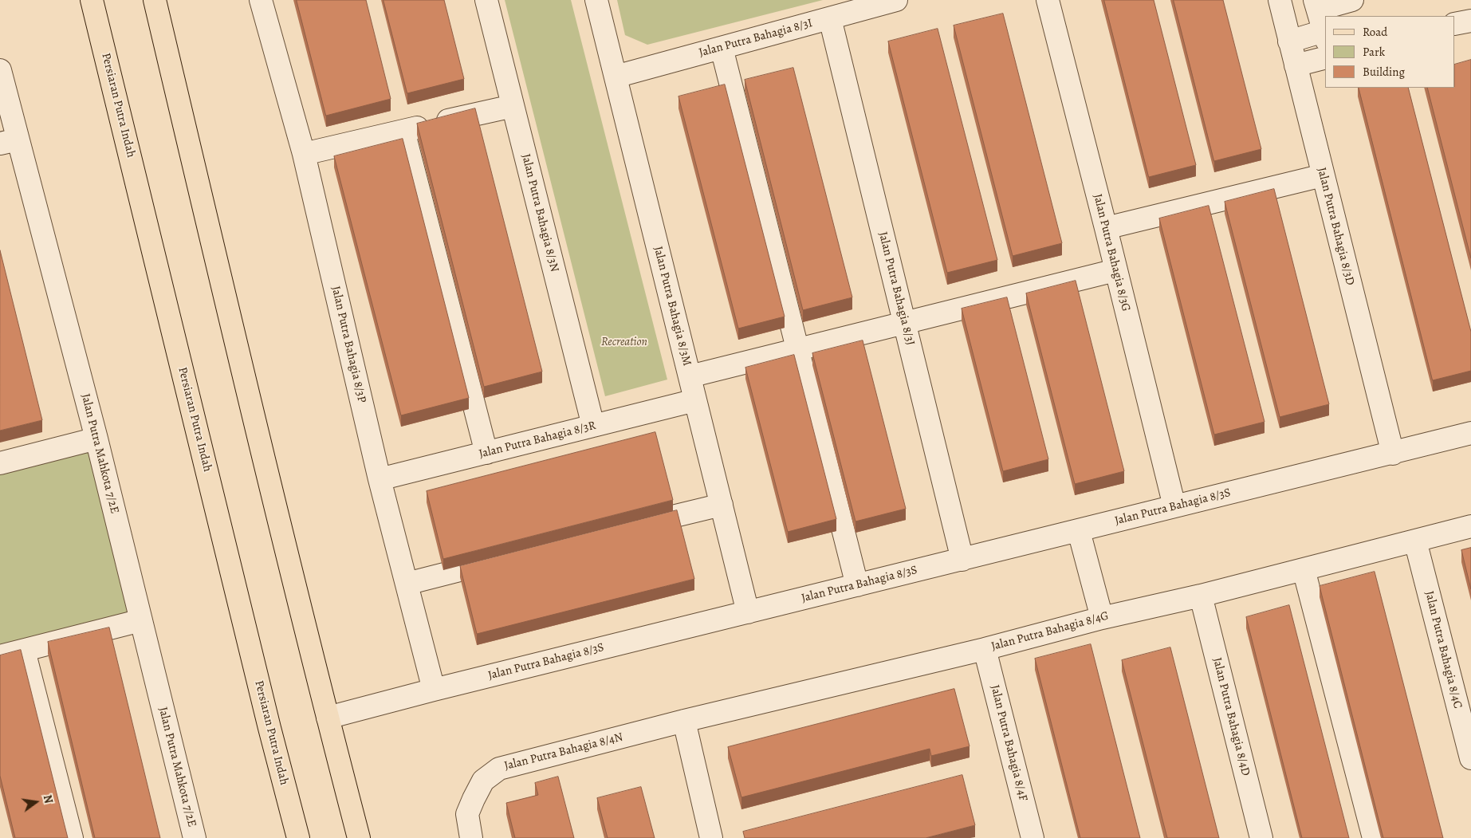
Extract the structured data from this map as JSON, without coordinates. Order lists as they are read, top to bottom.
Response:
{
  "streets": {
    "main road": ["Persiaran Putra Indah"],
    "street": [
      "Jalan Putra Bahagia 8/3I",
      "Jalan Putra Bahagia 8/3N",
      "Jalan Putra Bahagia 8/3D",
      "Jalan Putra Bahagia 8/3G",
      "Jalan Putra Bahagia 8/3J",
      "Jalan Putra Bahagia 8/3M",
      "Jalan Putra Bahagia 8/3P",
      "Jalan Putra Bahagia 8/3R",
      "Jalan Putra Mahkota 7/2E",
      "Jalan Putra Bahagia 8/3S",
      "Jalan Putra Bahagia 8/4G",
      "Jalan Putra Bahagia 8/4C",
      "Jalan Putra Bahagia 8/4D",
      "Jalan Putra Bahagia 8/4F",
      "Jalan Putra Bahagia 8/4N"
    ]
  },
  "crossings": [
    ["Jalan Putra Bahagia 8/3I", "Jalan Putra Bahagia 8/3J"],
    ["Jalan Putra Bahagia 8/3I", "Jalan Putra Bahagia 8/3M"],
    ["Jalan Putra Bahagia 8/3N", "Jalan Putra Bahagia 8/3R"],
    ["Jalan Putra Bahagia 8/3D", "Jalan Putra Bahagia 8/3S"],
    ["Jalan Putra Bahagia 8/3G", "Jalan Putra Bahagia 8/3S"],
    ["Jalan Putra Bahagia 8/3J", "Jalan Putra Bahagia 8/3S"],
    ["Jalan Putra Bahagia 8/3M", "Jalan Putra Bahagia 8/3R"],
    ["Jalan Putra Bahagia 8/3M", "Jalan Putra Bahagia 8/3S"],
    ["Jalan Putra Bahagia 8/3P", "Jalan Putra Bahagia 8/3R"],
    ["Jalan Putra Bahagia 8/3P", "Jalan Putra Bahagia 8/3S"],
    ["Jalan Putra Bahagia 8/4G", "Jalan Putra Bahagia 8/4C"],
    ["Jalan Putra Bahagia 8/4G", "Jalan Putra Bahagia 8/4D"],
    ["Jalan Putra Bahagia 8/4G", "Jalan Putra Bahagia 8/4F"],
    ["Jalan Putra Bahagia 8/4G", "Jalan Putra Bahagia 8/4N"]
  ],
  "parks": ["Recreation"],
  "legend": ["Road", "Park", "Building"],
  "north": "right"
}
